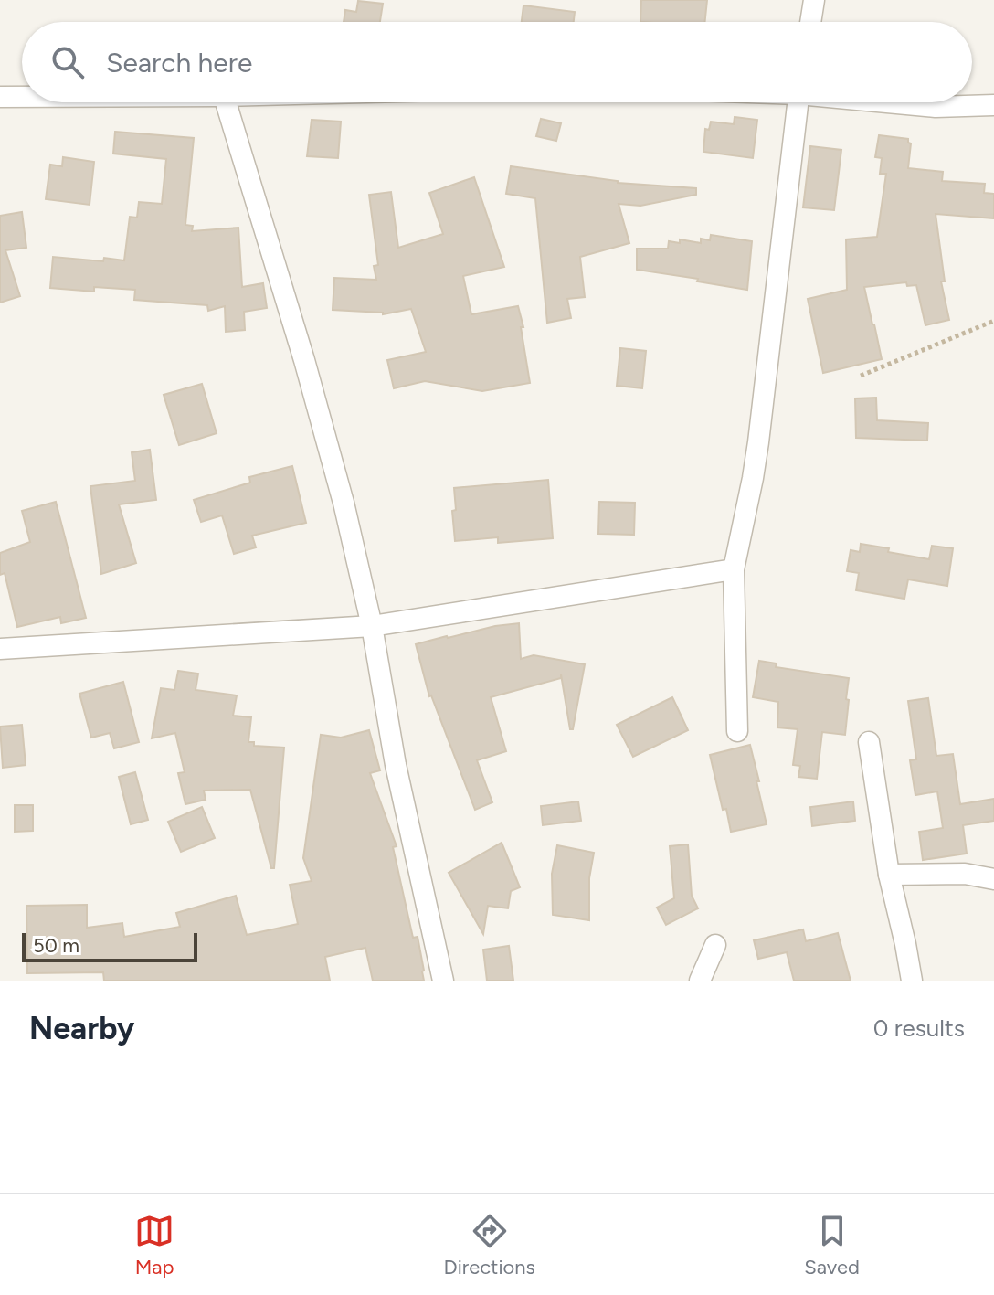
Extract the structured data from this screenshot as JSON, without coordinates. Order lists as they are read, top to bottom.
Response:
{
  "scale_bar": "50 m",
  "page": {
    "search": "Search here",
    "scale": "50 m",
    "heading": ["Nearby", "0 results"],
    "nav": ["Map", "Directions", "Saved"]
  }
}
